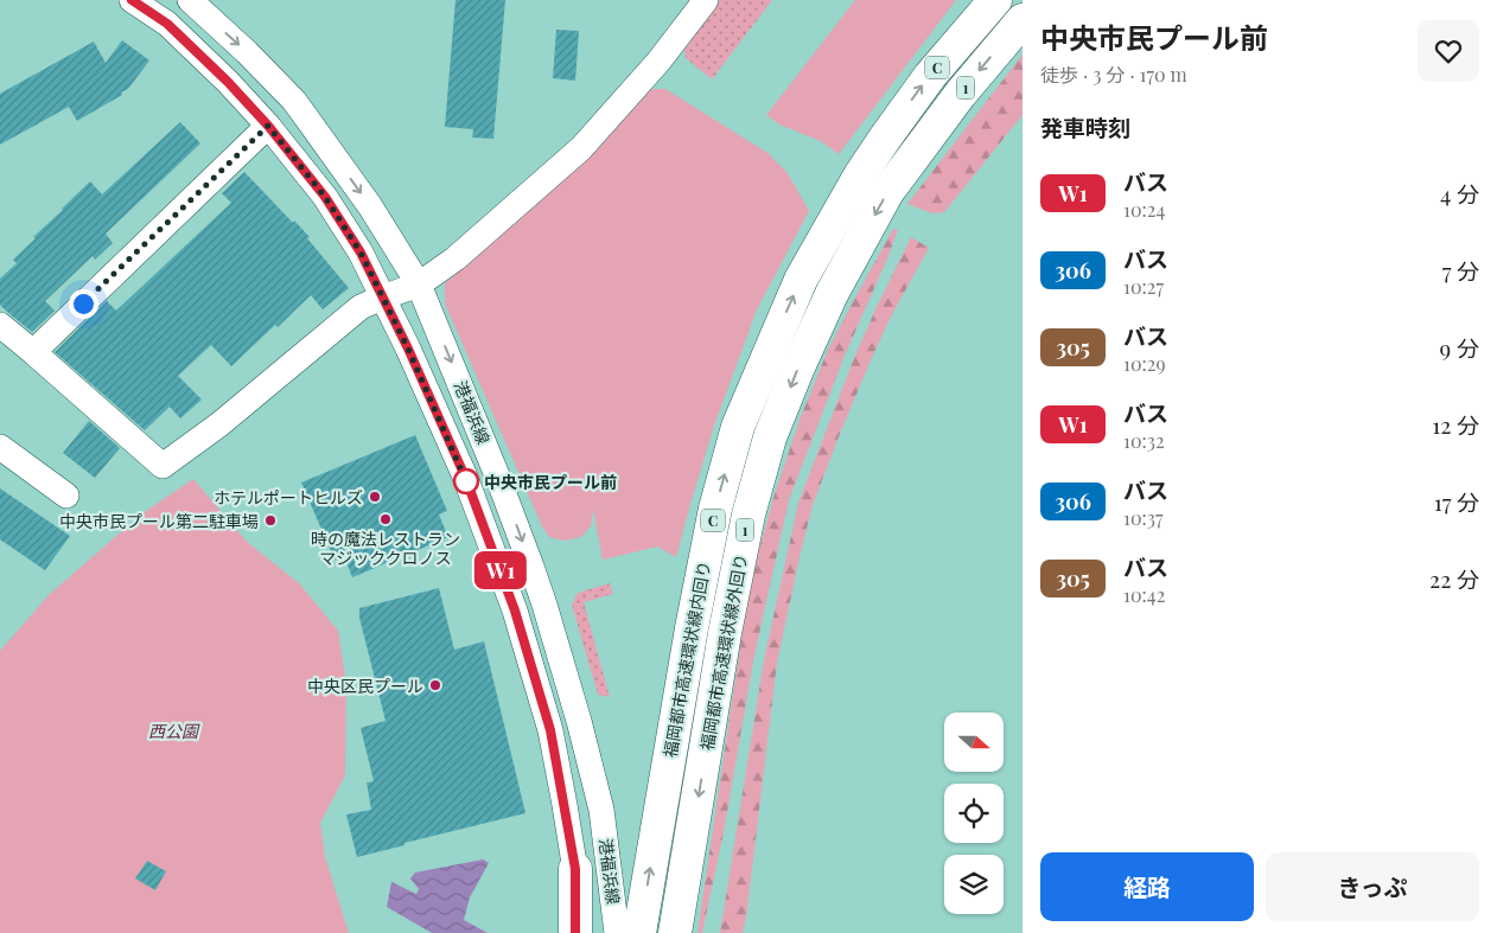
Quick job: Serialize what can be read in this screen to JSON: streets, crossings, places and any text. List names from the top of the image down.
{
  "streets": {
    "highway": [
      "C",
      "1",
      "福岡都市高速環状線外回り",
      "福岡都市高速環状線内回り"
    ],
    "street": ["港福浜線"]
  },
  "one_way": ["福岡都市高速環状線外回り", "福岡都市高速環状線内回り"],
  "parks": ["西公園"],
  "places": [
    "中央市民プール前",
    "ホテルポートヒルズ",
    "時の魔法レストラン マジッククロノス",
    "中央市民プール第二駐車場",
    "中央区民プール"
  ],
  "lines": ["bus line W1"],
  "north": "right",
  "page": {
    "on_map": "W1",
    "heading": [
      ["中央市民プール前", "徒歩 · 3 分 · 170 m"],
      "発車時刻"
    ],
    "list": [
      {
        "mark": "W1",
        "name": "バス",
        "note": "10:24",
        "value": "4 分"
      },
      {
        "mark": "306",
        "name": "バス",
        "note": "10:27",
        "value": "7 分"
      },
      {
        "mark": "305",
        "name": "バス",
        "note": "10:29",
        "value": "9 分"
      },
      {
        "mark": "W1",
        "name": "バス",
        "note": "10:32",
        "value": "12 分"
      },
      {
        "mark": "306",
        "name": "バス",
        "note": "10:37",
        "value": "17 分"
      },
      {
        "mark": "305",
        "name": "バス",
        "note": "10:42",
        "value": "22 分"
      }
    ],
    "buttons": ["経路", "きっぷ"]
  }
}
